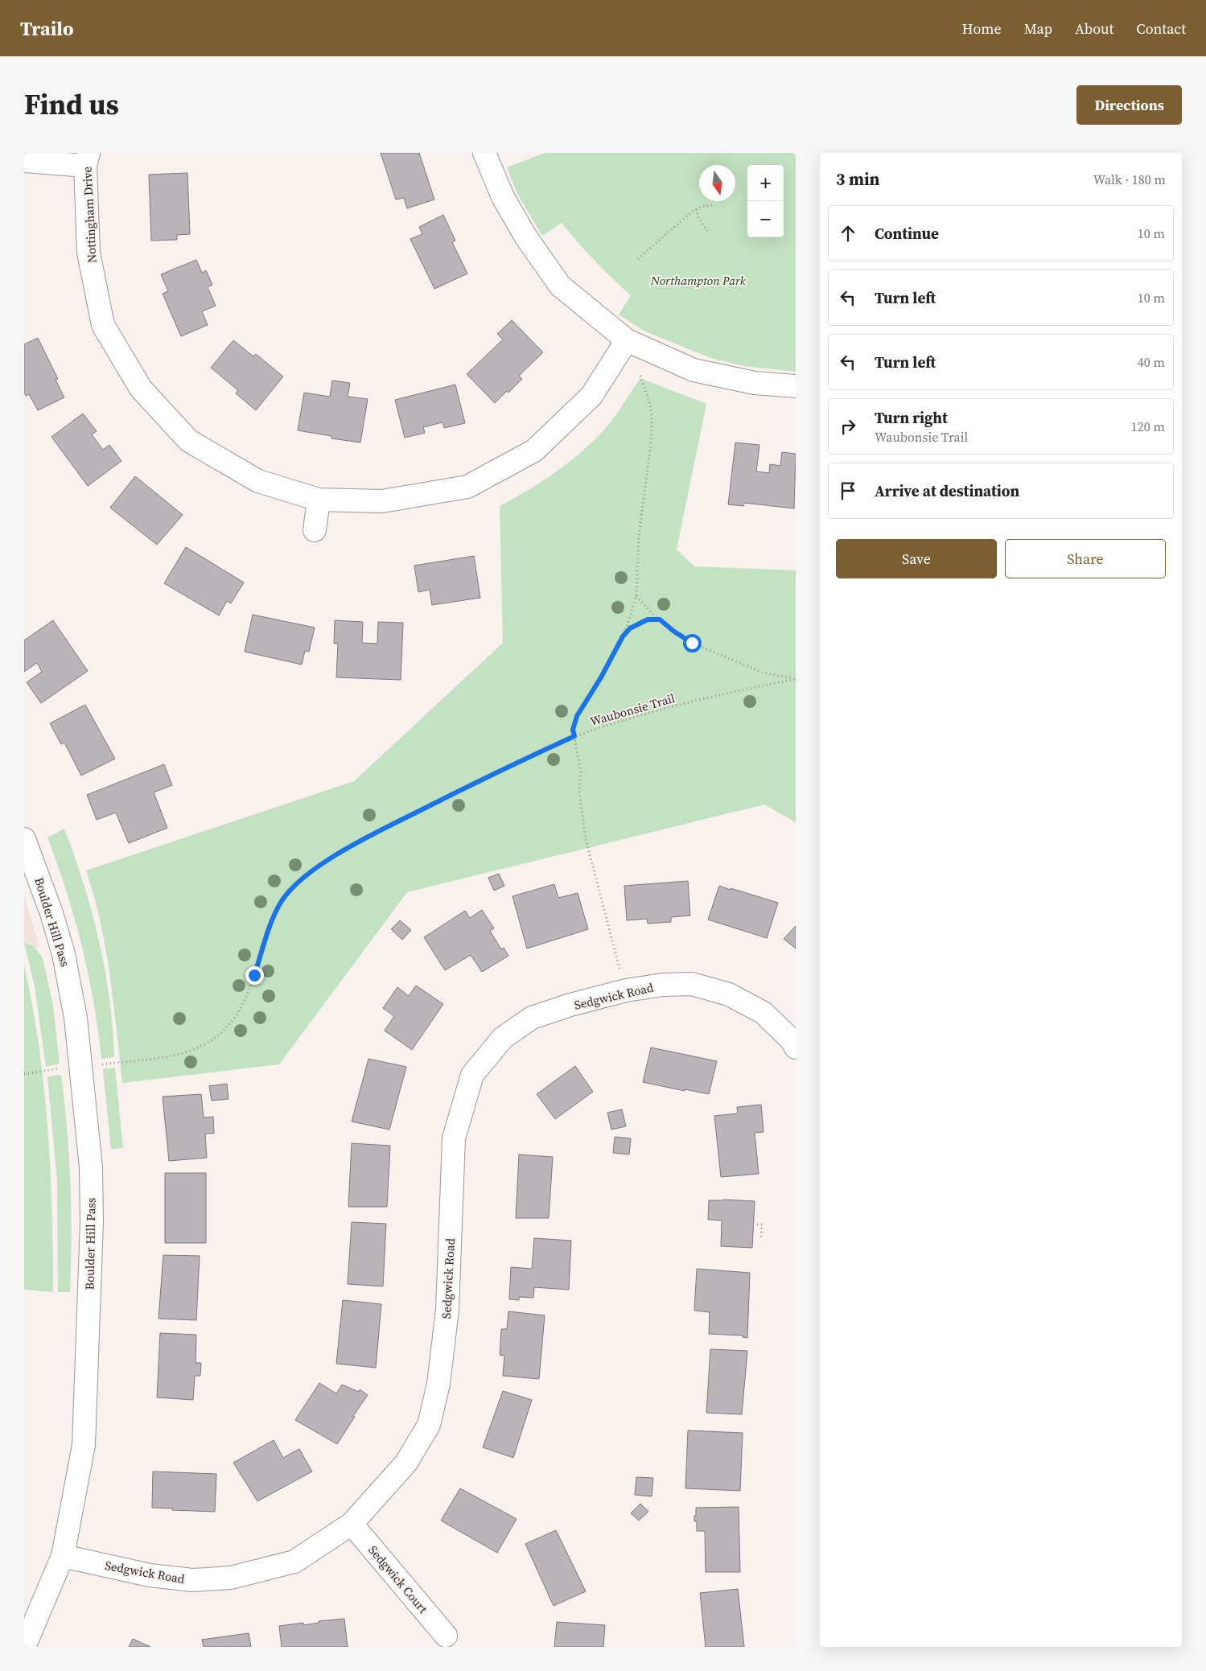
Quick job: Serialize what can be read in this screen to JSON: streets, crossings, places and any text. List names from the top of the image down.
{
  "streets": {
    "street": [
      "Nottingham Drive",
      "Boulder Hill Pass",
      "Sedgwick Road",
      "Sedgwick Court"
    ],
    "path": ["Waubonsie Trail"]
  },
  "crossings": [
    ["Boulder Hill Pass", "Sedgwick Road"],
    ["Sedgwick Road", "Sedgwick Court"]
  ],
  "parks": ["Northampton Park"],
  "north": "bottom",
  "page": {
    "header": "Trailo",
    "nav": [
      "Home",
      "Map",
      "About",
      "Contact"
    ],
    "title": "Find us",
    "buttons": [
      "Directions",
      ["Save", "Share"]
    ],
    "heading": ["3 min", "Walk · 180 m"],
    "map_buttons": ["+", "−"],
    "list": [
      ["Continue", "10 m"],
      ["Turn left", "10 m"],
      ["Turn left", "40 m"],
      ["Turn right", "Waubonsie Trail", "120 m"],
      "Arrive at destination"
    ]
  }
}
